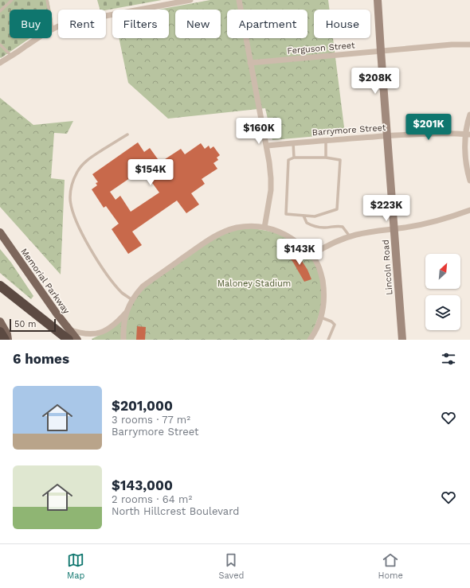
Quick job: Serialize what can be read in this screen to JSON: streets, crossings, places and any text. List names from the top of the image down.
{
  "streets": {
    "main road": ["Lincoln Road", "Memorial Parkway"],
    "street": ["Ferguson Street", "Barrymore Street"]
  },
  "crossings": [
    ["Ferguson Street", "Lincoln Road"],
    ["Barrymore Street", "Lincoln Road"]
  ],
  "parks": ["Maloney Stadium"],
  "scale_bar": "50 m",
  "north": "top right",
  "page": {
    "chip": [
      "Buy",
      "Rent",
      "Filters",
      "New",
      "Apartment",
      "House"
    ],
    "price": [
      "$208K",
      "$201K",
      "$160K",
      "$154K",
      "$223K",
      "$143K"
    ],
    "scale": "50 m",
    "heading": "6 homes",
    "list": [
      {
        "name": "$201,000",
        "note": "3 rooms · 77 m² · Barrymore Street"
      },
      {
        "name": "$143,000",
        "note": "2 rooms · 64 m² · North Hillcrest Boulevard"
      }
    ],
    "tabs": ["Map", "Saved", "Home"]
  }
}
